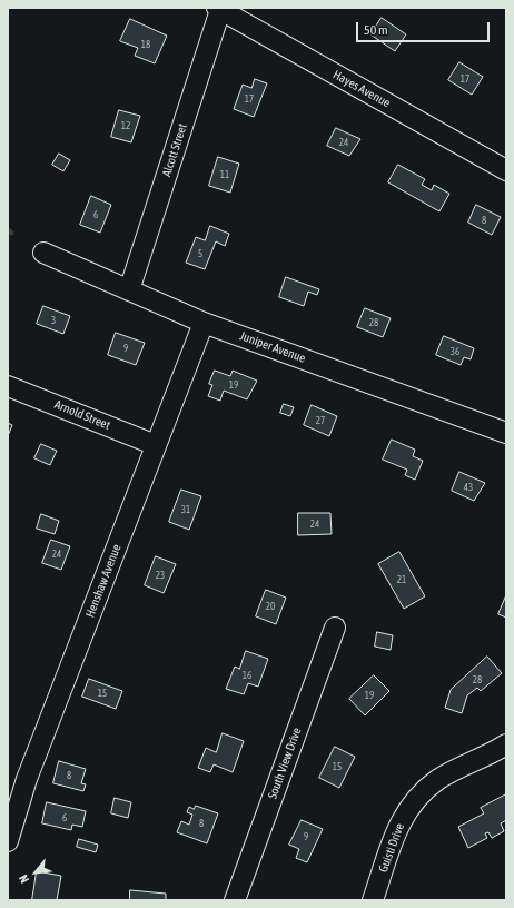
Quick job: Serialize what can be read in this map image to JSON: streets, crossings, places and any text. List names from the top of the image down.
{
  "streets": {
    "street": [
      "Hayes Avenue",
      "Alcott Street",
      "Juniper Avenue",
      "Arnold Street",
      "Henshaw Avenue",
      "South View Drive",
      "Guisti Drive"
    ]
  },
  "crossings": [
    ["Hayes Avenue", "Alcott Street"],
    ["Alcott Street", "Juniper Avenue"],
    ["Juniper Avenue", "Henshaw Avenue"],
    ["Arnold Street", "Henshaw Avenue"]
  ],
  "house_numbers": [
    "18",
    "17",
    "17",
    "12",
    "24",
    "11",
    "6",
    "8",
    "5",
    "3",
    "28",
    "9",
    "36",
    "19",
    "27",
    "43",
    "31",
    "24",
    "24",
    "23",
    "21",
    "20",
    "16",
    "28",
    "15",
    "19",
    "15",
    "8",
    "6",
    "8",
    "9"
  ],
  "scale_bar": "50 m",
  "north": "bottom left"
}
